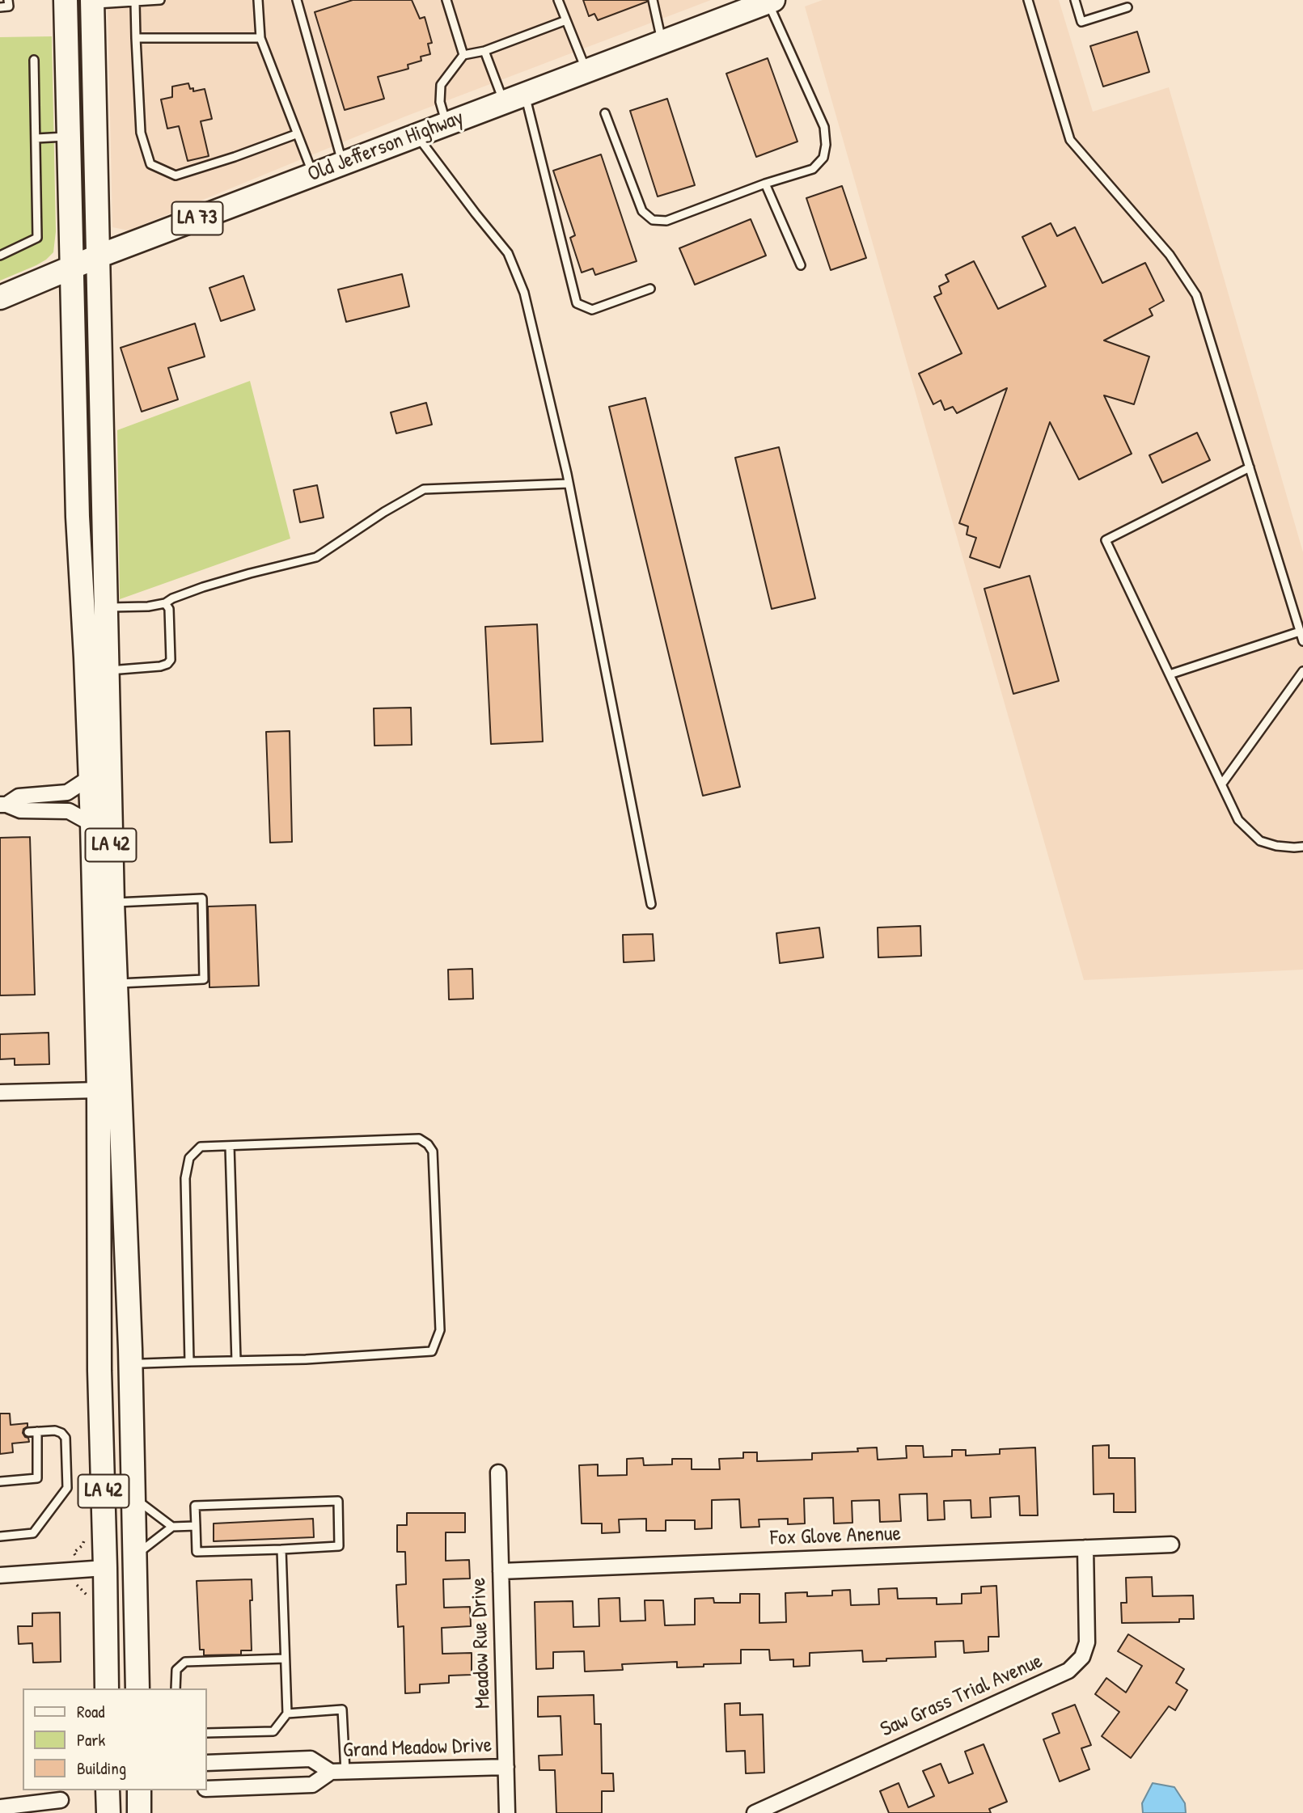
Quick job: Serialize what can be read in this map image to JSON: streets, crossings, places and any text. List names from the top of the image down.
{
  "streets": {
    "main road": ["Old Jefferson Highway", "LA 73", "LA 42"],
    "street": [
      "Fox Glove Anenue",
      "Meadow Rue Drive",
      "Saw Grass Trial Avenue",
      "Grand Meadow Drive"
    ]
  },
  "crossings": [
    ["Old Jefferson Highway", "LA 42"],
    ["Fox Glove Anenue", "Meadow Rue Drive"],
    ["Fox Glove Anenue", "Saw Grass Trial Avenue"],
    ["Meadow Rue Drive", "Grand Meadow Drive"]
  ],
  "legend": ["Road", "Park", "Building"]
}
